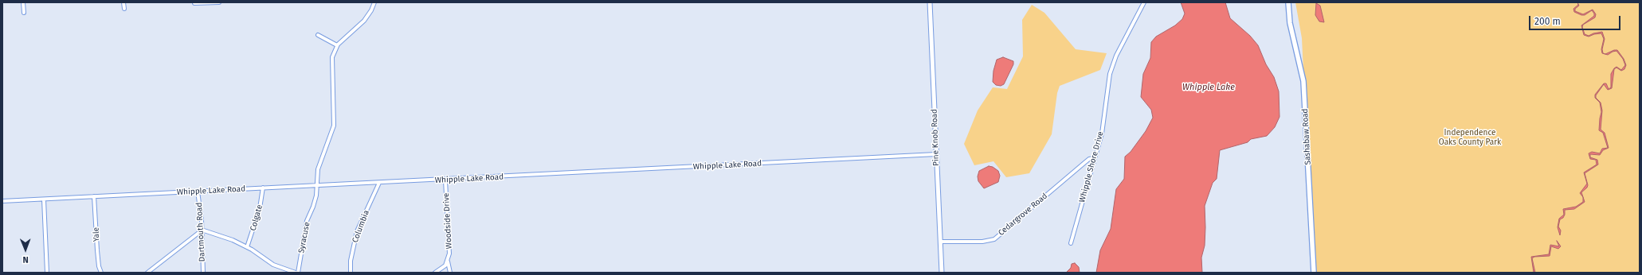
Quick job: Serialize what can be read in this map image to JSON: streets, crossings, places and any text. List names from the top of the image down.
{
  "streets": {
    "main road": ["Sashabaw Road"],
    "street": [
      "Pine Knob Road",
      "Whipple Lake Road",
      "Whipple Shore Drive",
      "Cedargrove Road",
      "Colgate",
      "Woodside Drive",
      "Columbia",
      "Dartmouth Road",
      "Yale",
      "Syracuse"
    ]
  },
  "crossings": [
    ["Pine Knob Road", "Whipple Lake Road"],
    ["Pine Knob Road", "Cedargrove Road"],
    ["Whipple Lake Road", "Colgate"],
    ["Whipple Lake Road", "Woodside Drive"],
    ["Whipple Lake Road", "Columbia"],
    ["Whipple Lake Road", "Dartmouth Road"],
    ["Whipple Lake Road", "Yale"],
    ["Whipple Lake Road", "Syracuse"],
    ["Whipple Shore Drive", "Cedargrove Road"]
  ],
  "water": ["Whipple Lake"],
  "parks": ["Independence Oaks County Park"],
  "scale_bar": "200 m",
  "north": "bottom"
}
